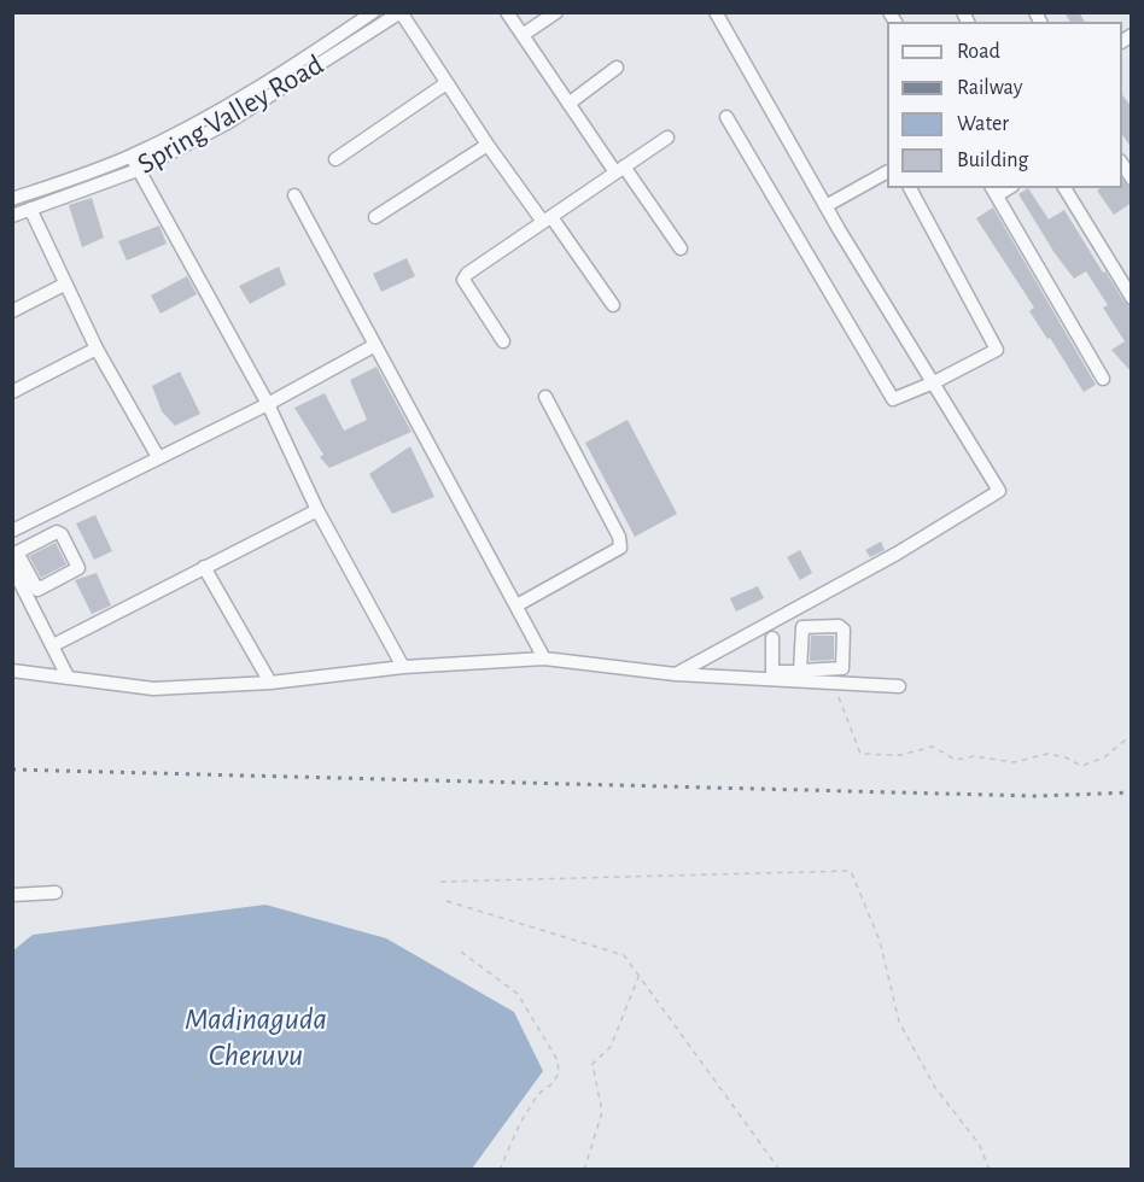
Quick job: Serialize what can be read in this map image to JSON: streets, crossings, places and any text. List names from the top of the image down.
{
  "streets": {
    "street": ["Spring Valley Road"]
  },
  "water": ["Madinaguda Cheruvu"],
  "legend": [
    "Road",
    "Railway",
    "Water",
    "Building"
  ]
}
